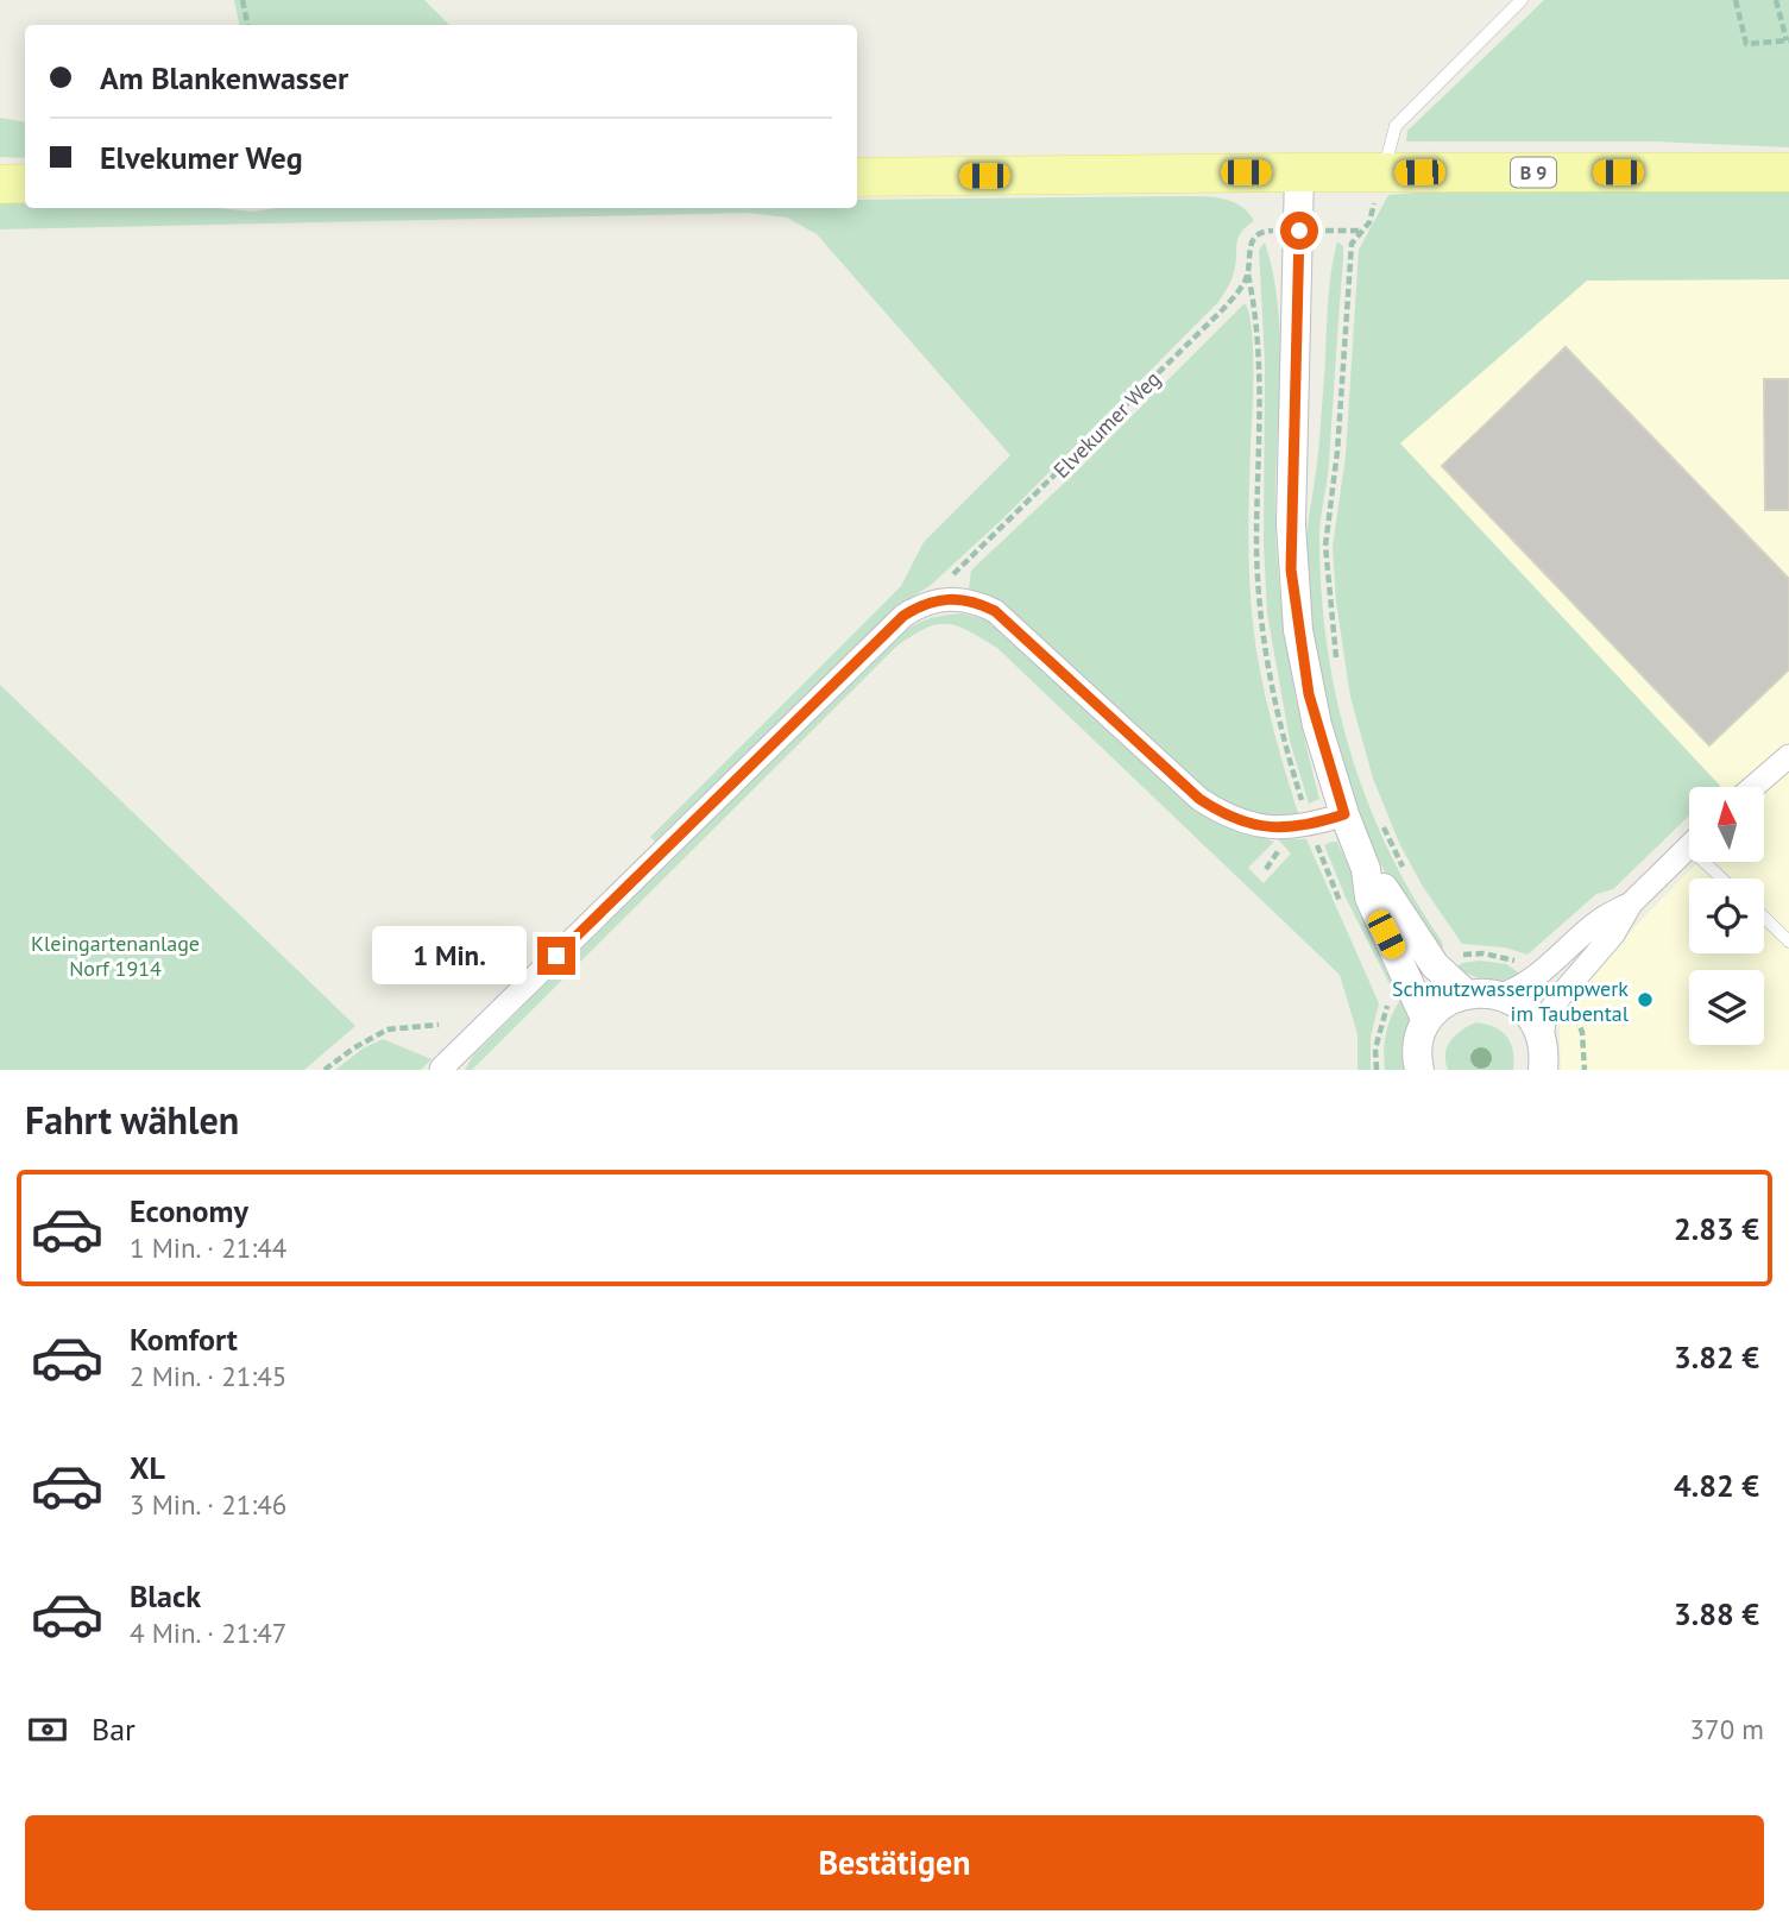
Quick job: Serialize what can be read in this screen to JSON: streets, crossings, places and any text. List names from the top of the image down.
{
  "streets": {
    "main road": ["B 9"],
    "path": ["Elvekumer Weg"]
  },
  "parks": ["Kleingartenanlage Norf 1914"],
  "places": ["Schmutzwasserpumpwerk im Taubental"],
  "north": "top",
  "page": {
    "banner": ["Am Blankenwasser", "Elvekumer Weg"],
    "bubble": "1 Min.",
    "heading": "Fahrt wählen",
    "list": [
      {
        "name": "Economy",
        "note": "1 Min. · 21:44",
        "value": "2.83 €"
      },
      {
        "name": "Komfort",
        "note": "2 Min. · 21:45",
        "value": "3.82 €"
      },
      {
        "name": "XL",
        "note": "3 Min. · 21:46",
        "value": "4.82 €"
      },
      {
        "name": "Black",
        "note": "4 Min. · 21:47",
        "value": "3.88 €"
      }
    ],
    "pay": ["Bar", "370 m"],
    "buttons": "Bestätigen"
  }
}
